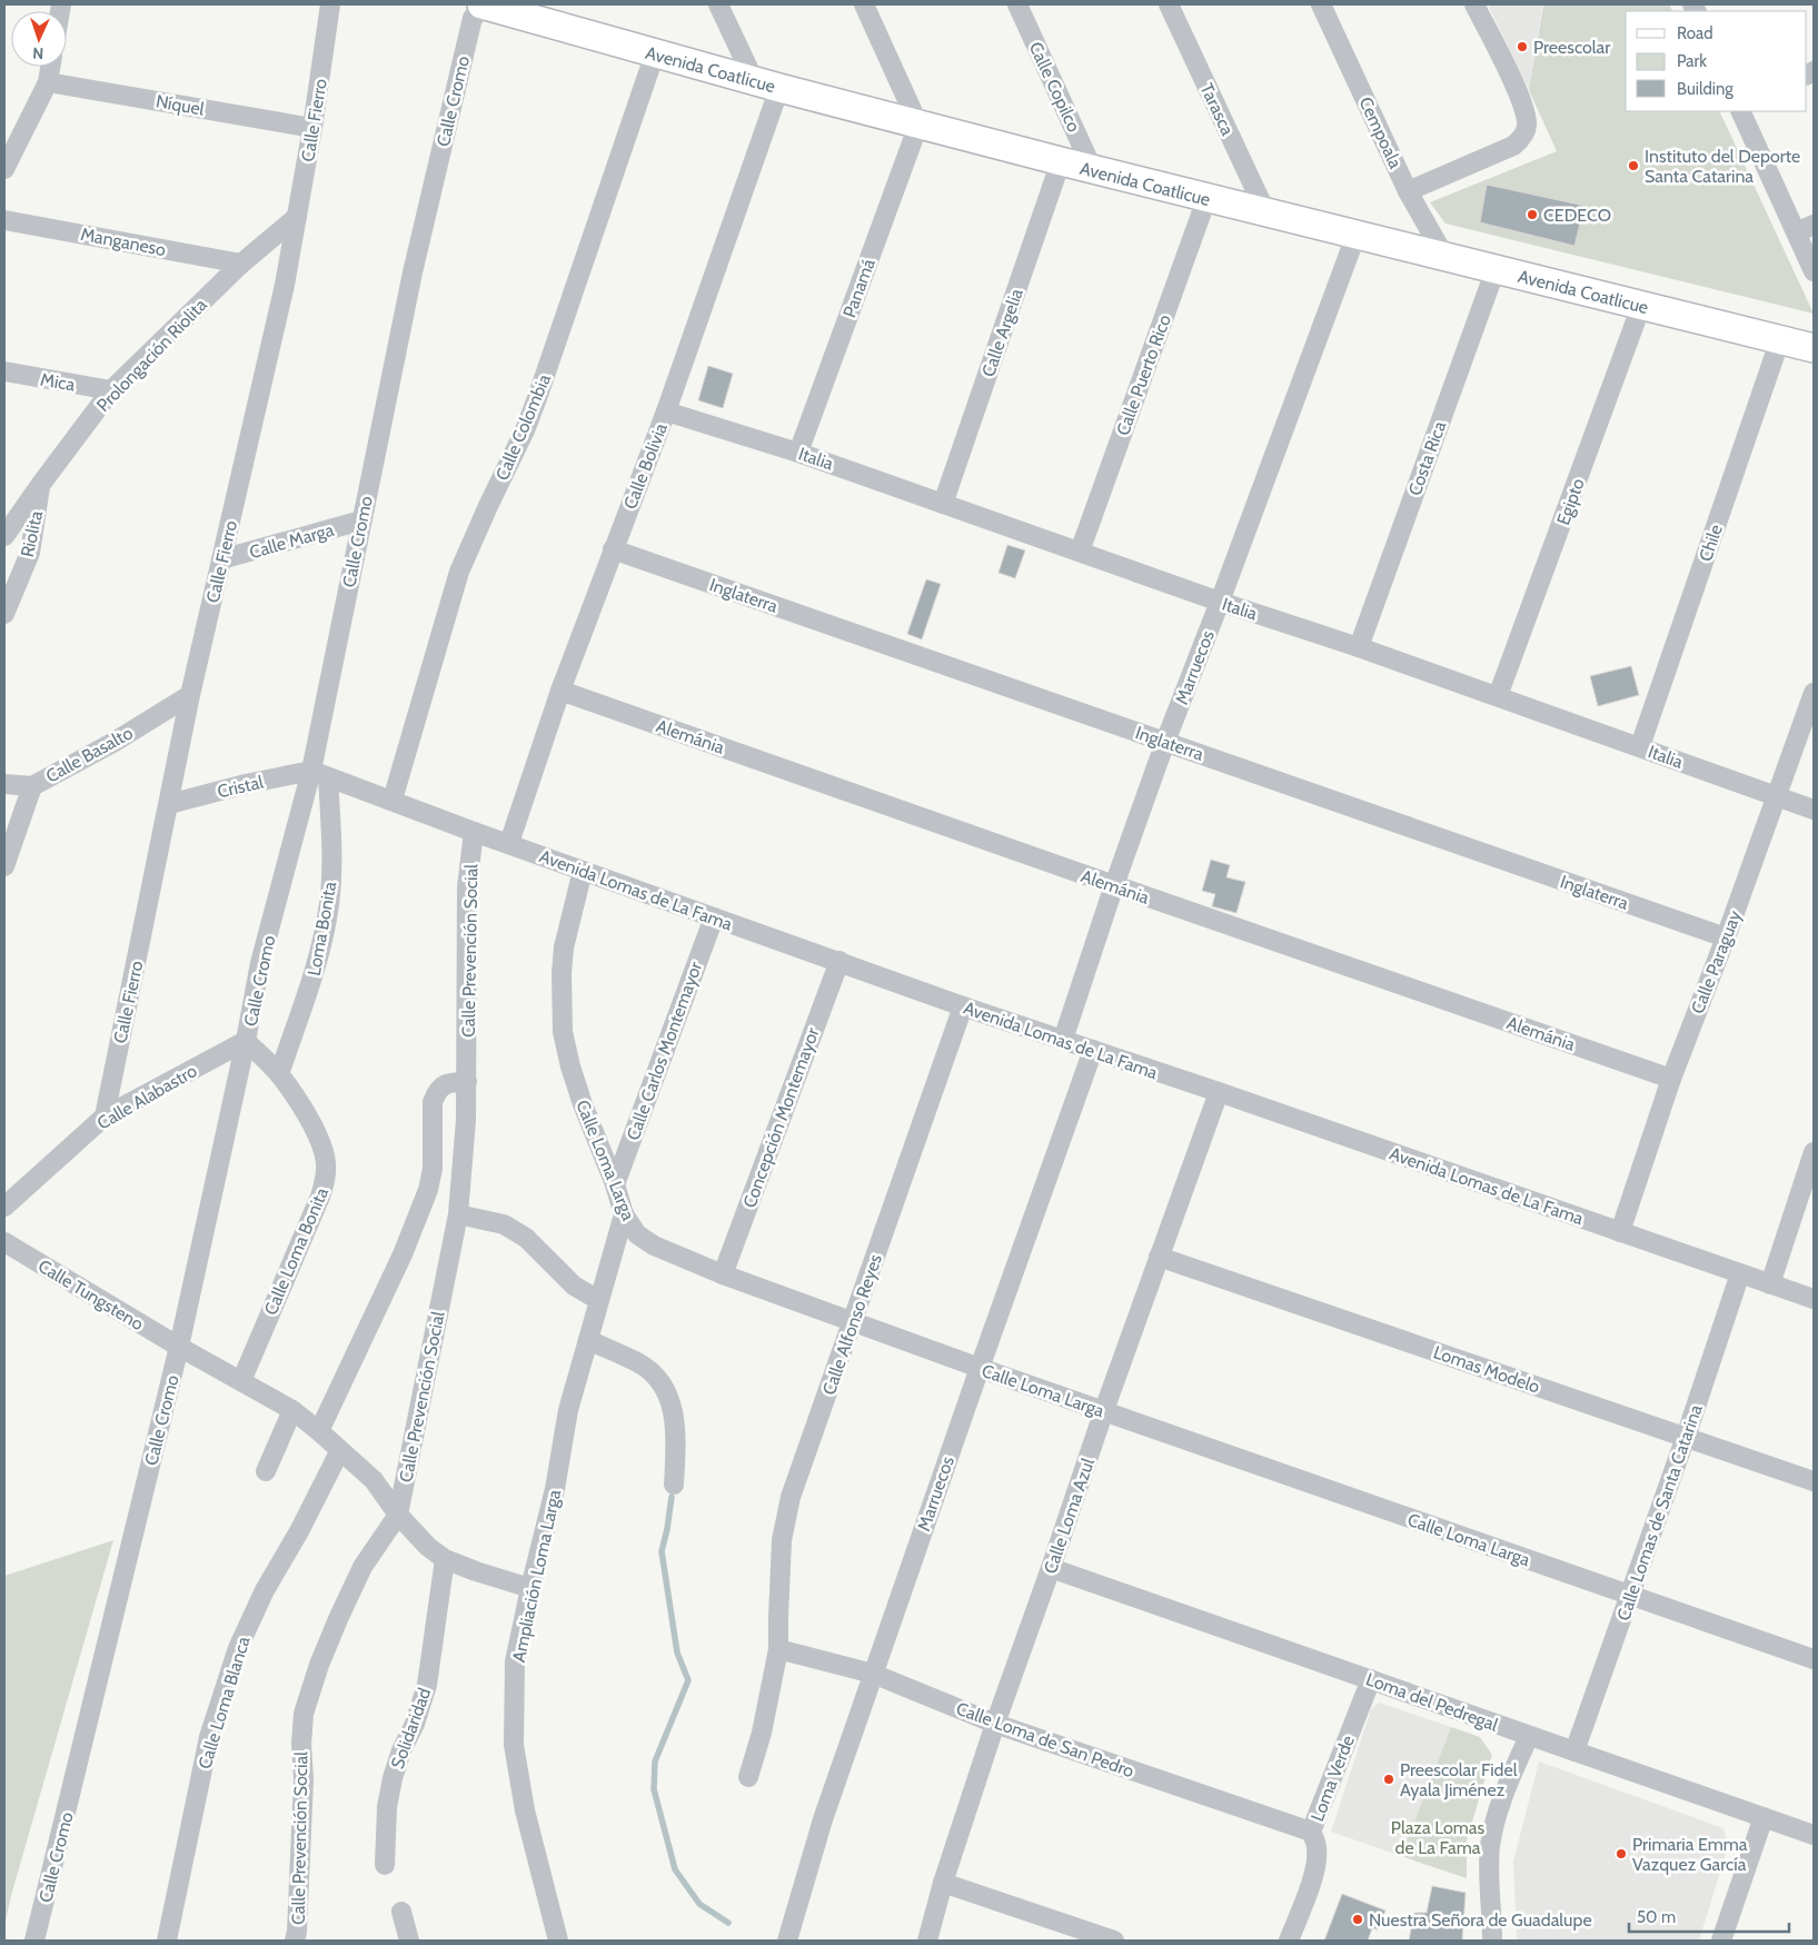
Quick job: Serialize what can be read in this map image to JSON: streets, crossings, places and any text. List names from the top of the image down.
{
  "streets": {
    "street": [
      "Avenida Coatlicue",
      "Calle Copilco",
      "Calle Cromo",
      "Níquel",
      "Tarasca",
      "Calle Fierro",
      "Cempoala",
      "Manganeso",
      "Panamá",
      "Calle Argelia",
      "Prolongación Riolita",
      "Calle Puerto Rico",
      "Mica",
      "Calle Colombia",
      "Italia",
      "Costa Rica",
      "Calle Bolivia",
      "Egipto",
      "Riolita",
      "Calle Marga",
      "Chile",
      "Inglaterra",
      "Marruecos",
      "Alemánia",
      "Calle Basalto",
      "Cristal",
      "Avenida Lomas de La Fama",
      "Loma Bonita",
      "Calle Prevención Social",
      "Calle Paraguay",
      "Calle Carlos Montemayor",
      "Calle Alabastro",
      "Concepción Montemayor",
      "Calle Loma Larga",
      "Calle Loma Bonita",
      "Calle Tungsteno",
      "Calle Alfonso Reyes",
      "Lomas Modelo",
      "Calle Lomas de Santa Catarina",
      "Calle Loma Azul",
      "Ampliación Loma Larga",
      "Loma del Pedregal",
      "Calle Loma Blanca",
      "Solidaridad",
      "Calle Loma de San Pedro",
      "Loma Verde"
    ]
  },
  "crossings": [
    ["Avenida Coatlicue", "Calle Copilco"],
    ["Avenida Coatlicue", "Calle Cromo"],
    ["Avenida Coatlicue", "Tarasca"],
    ["Avenida Coatlicue", "Cempoala"],
    ["Avenida Coatlicue", "Panamá"],
    ["Avenida Coatlicue", "Calle Argelia"],
    ["Avenida Coatlicue", "Calle Puerto Rico"],
    ["Avenida Coatlicue", "Calle Colombia"],
    ["Avenida Coatlicue", "Costa Rica"],
    ["Avenida Coatlicue", "Calle Bolivia"],
    ["Avenida Coatlicue", "Egipto"],
    ["Avenida Coatlicue", "Chile"],
    ["Avenida Coatlicue", "Marruecos"],
    ["Calle Cromo", "Calle Marga"],
    ["Calle Cromo", "Cristal"],
    ["Calle Cromo", "Avenida Lomas de La Fama"],
    ["Calle Cromo", "Loma Bonita"],
    ["Calle Cromo", "Calle Alabastro"],
    ["Calle Cromo", "Calle Loma Bonita"],
    ["Calle Cromo", "Calle Tungsteno"],
    ["Níquel", "Calle Fierro"],
    ["Calle Fierro", "Prolongación Riolita"],
    ["Calle Fierro", "Calle Marga"],
    ["Calle Fierro", "Calle Basalto"],
    ["Calle Fierro", "Cristal"],
    ["Calle Fierro", "Calle Alabastro"],
    ["Manganeso", "Prolongación Riolita"],
    ["Panamá", "Italia"],
    ["Calle Argelia", "Italia"],
    ["Prolongación Riolita", "Mica"],
    ["Prolongación Riolita", "Riolita"],
    ["Calle Puerto Rico", "Italia"],
    ["Calle Colombia", "Avenida Lomas de La Fama"],
    ["Italia", "Costa Rica"],
    ["Italia", "Calle Bolivia"],
    ["Italia", "Egipto"],
    ["Italia", "Chile"],
    ["Italia", "Marruecos"],
    ["Italia", "Calle Paraguay"],
    ["Calle Bolivia", "Inglaterra"],
    ["Calle Bolivia", "Alemánia"],
    ["Calle Bolivia", "Avenida Lomas de La Fama"],
    ["Inglaterra", "Marruecos"],
    ["Inglaterra", "Calle Paraguay"],
    ["Marruecos", "Alemánia"],
    ["Marruecos", "Avenida Lomas de La Fama"],
    ["Marruecos", "Calle Loma Larga"],
    ["Marruecos", "Calle Loma de San Pedro"],
    ["Alemánia", "Calle Paraguay"],
    ["Cristal", "Avenida Lomas de La Fama"],
    ["Cristal", "Loma Bonita"],
    ["Avenida Lomas de La Fama", "Loma Bonita"],
    ["Avenida Lomas de La Fama", "Calle Prevención Social"],
    ["Avenida Lomas de La Fama", "Calle Paraguay"],
    ["Avenida Lomas de La Fama", "Calle Carlos Montemayor"],
    ["Avenida Lomas de La Fama", "Concepción Montemayor"],
    ["Avenida Lomas de La Fama", "Calle Loma Larga"],
    ["Avenida Lomas de La Fama", "Calle Alfonso Reyes"],
    ["Avenida Lomas de La Fama", "Calle Lomas de Santa Catarina"],
    ["Avenida Lomas de La Fama", "Calle Loma Azul"],
    ["Loma Bonita", "Calle Loma Bonita"],
    ["Calle Carlos Montemayor", "Calle Loma Larga"],
    ["Calle Alabastro", "Calle Loma Bonita"],
    ["Concepción Montemayor", "Calle Loma Larga"],
    ["Calle Loma Larga", "Calle Alfonso Reyes"],
    ["Calle Loma Larga", "Calle Lomas de Santa Catarina"],
    ["Calle Loma Larga", "Calle Loma Azul"],
    ["Calle Loma Larga", "Ampliación Loma Larga"],
    ["Calle Alfonso Reyes", "Calle Loma de San Pedro"],
    ["Lomas Modelo", "Calle Lomas de Santa Catarina"],
    ["Lomas Modelo", "Calle Loma Azul"],
    ["Calle Lomas de Santa Catarina", "Loma del Pedregal"],
    ["Calle Loma Azul", "Loma del Pedregal"],
    ["Calle Loma Azul", "Calle Loma de San Pedro"],
    ["Loma del Pedregal", "Loma Verde"],
    ["Calle Loma de San Pedro", "Loma Verde"]
  ],
  "parks": ["Plaza Lomas de La Fama"],
  "places": [
    "Preescolar",
    "Instituto del Deporte Santa Catarina",
    "CEDECO",
    "Preescolar Fidel Ayala Jiménez",
    "Primaria Emma Vazquez García",
    "Nuestra Señora de Guadalupe"
  ],
  "legend": ["Road", "Park", "Building"],
  "scale_bar": "50 m",
  "north": "bottom"
}
